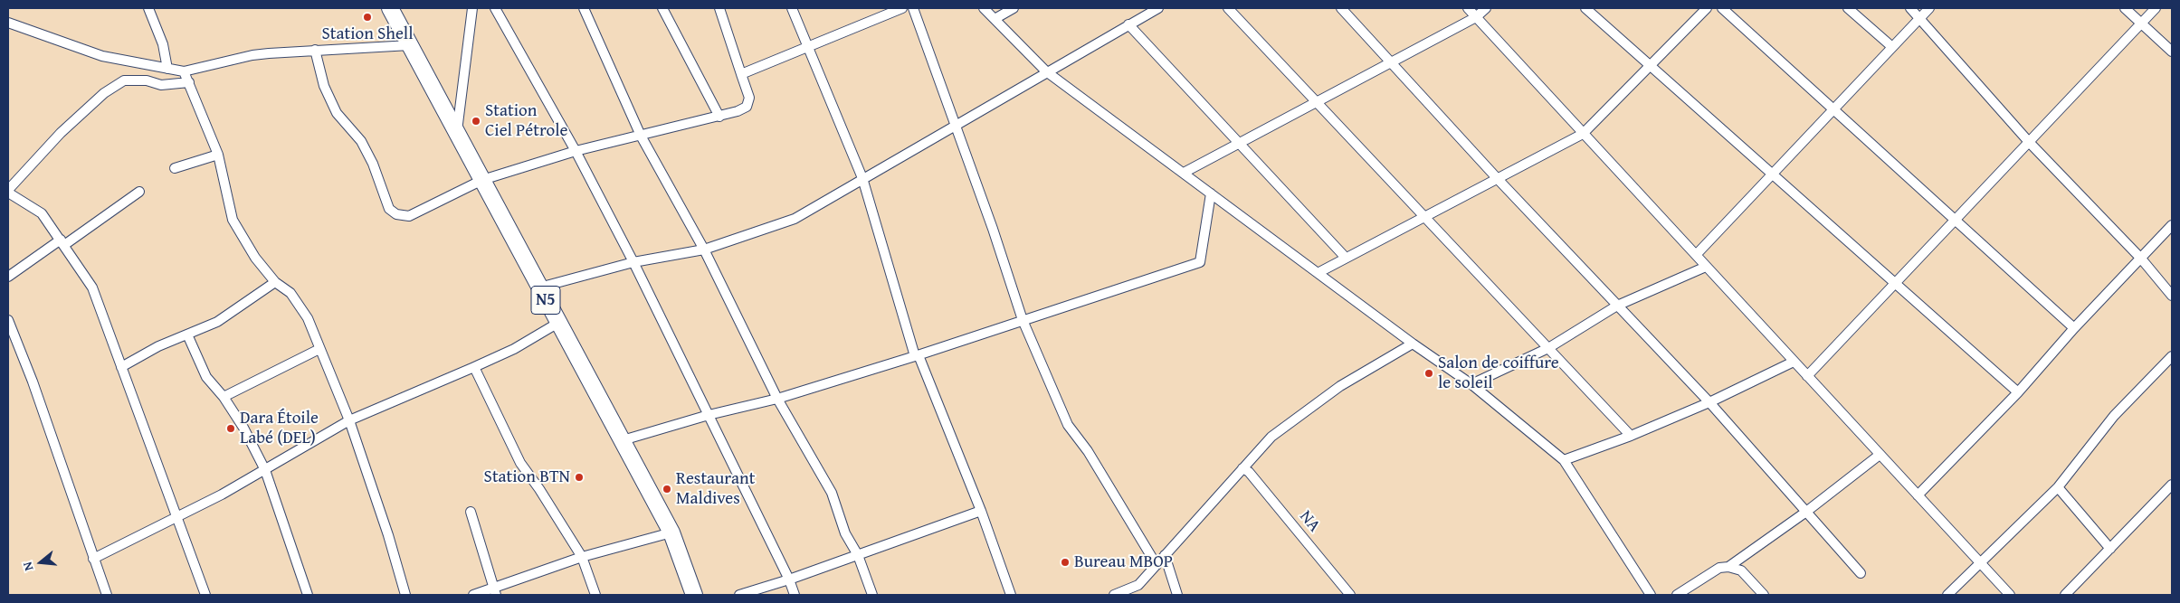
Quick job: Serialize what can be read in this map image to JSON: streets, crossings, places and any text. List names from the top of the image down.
{
  "streets": {
    "highway": ["N5"],
    "street": ["NA"]
  },
  "places": [
    "Station Shell",
    "Station Ciel Pétrole",
    "Salon de coiffure le soleil",
    "Dara Étoile Labé (DEL)",
    "Station BTN",
    "Restaurant Maldives",
    "Bureau MBOP"
  ],
  "north": "left"
}
